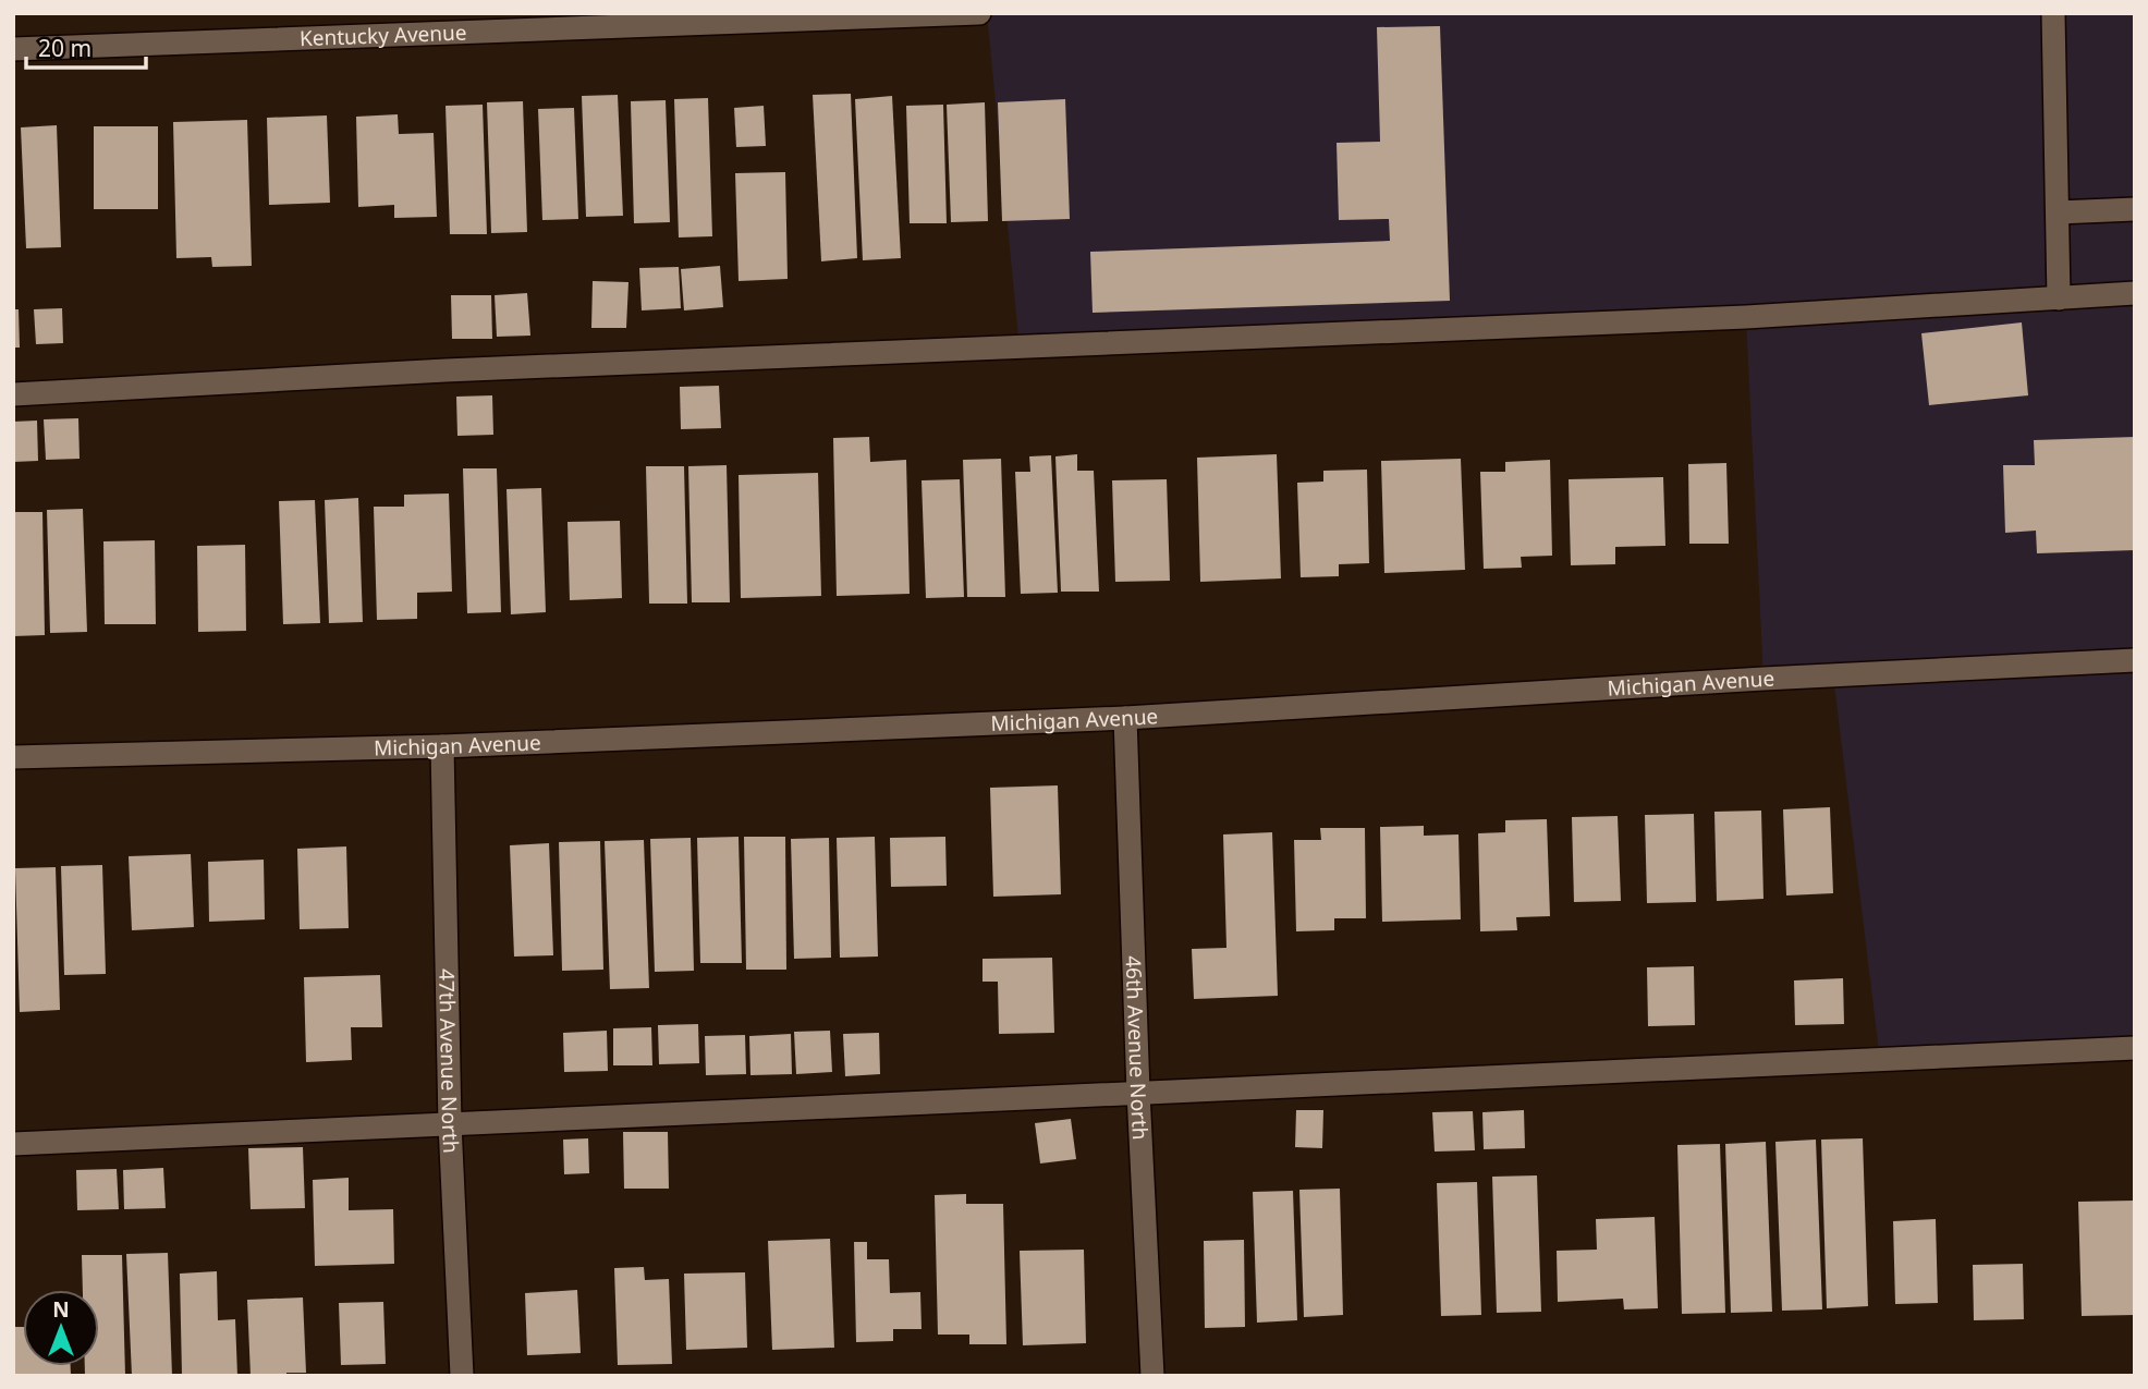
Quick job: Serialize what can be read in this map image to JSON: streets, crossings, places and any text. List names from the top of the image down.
{
  "streets": {
    "street": [
      "Kentucky Avenue",
      "Michigan Avenue",
      "46th Avenue North",
      "47th Avenue North"
    ]
  },
  "crossings": [
    ["Michigan Avenue", "46th Avenue North"],
    ["Michigan Avenue", "47th Avenue North"]
  ],
  "scale_bar": "20 m",
  "north": "top"
}
